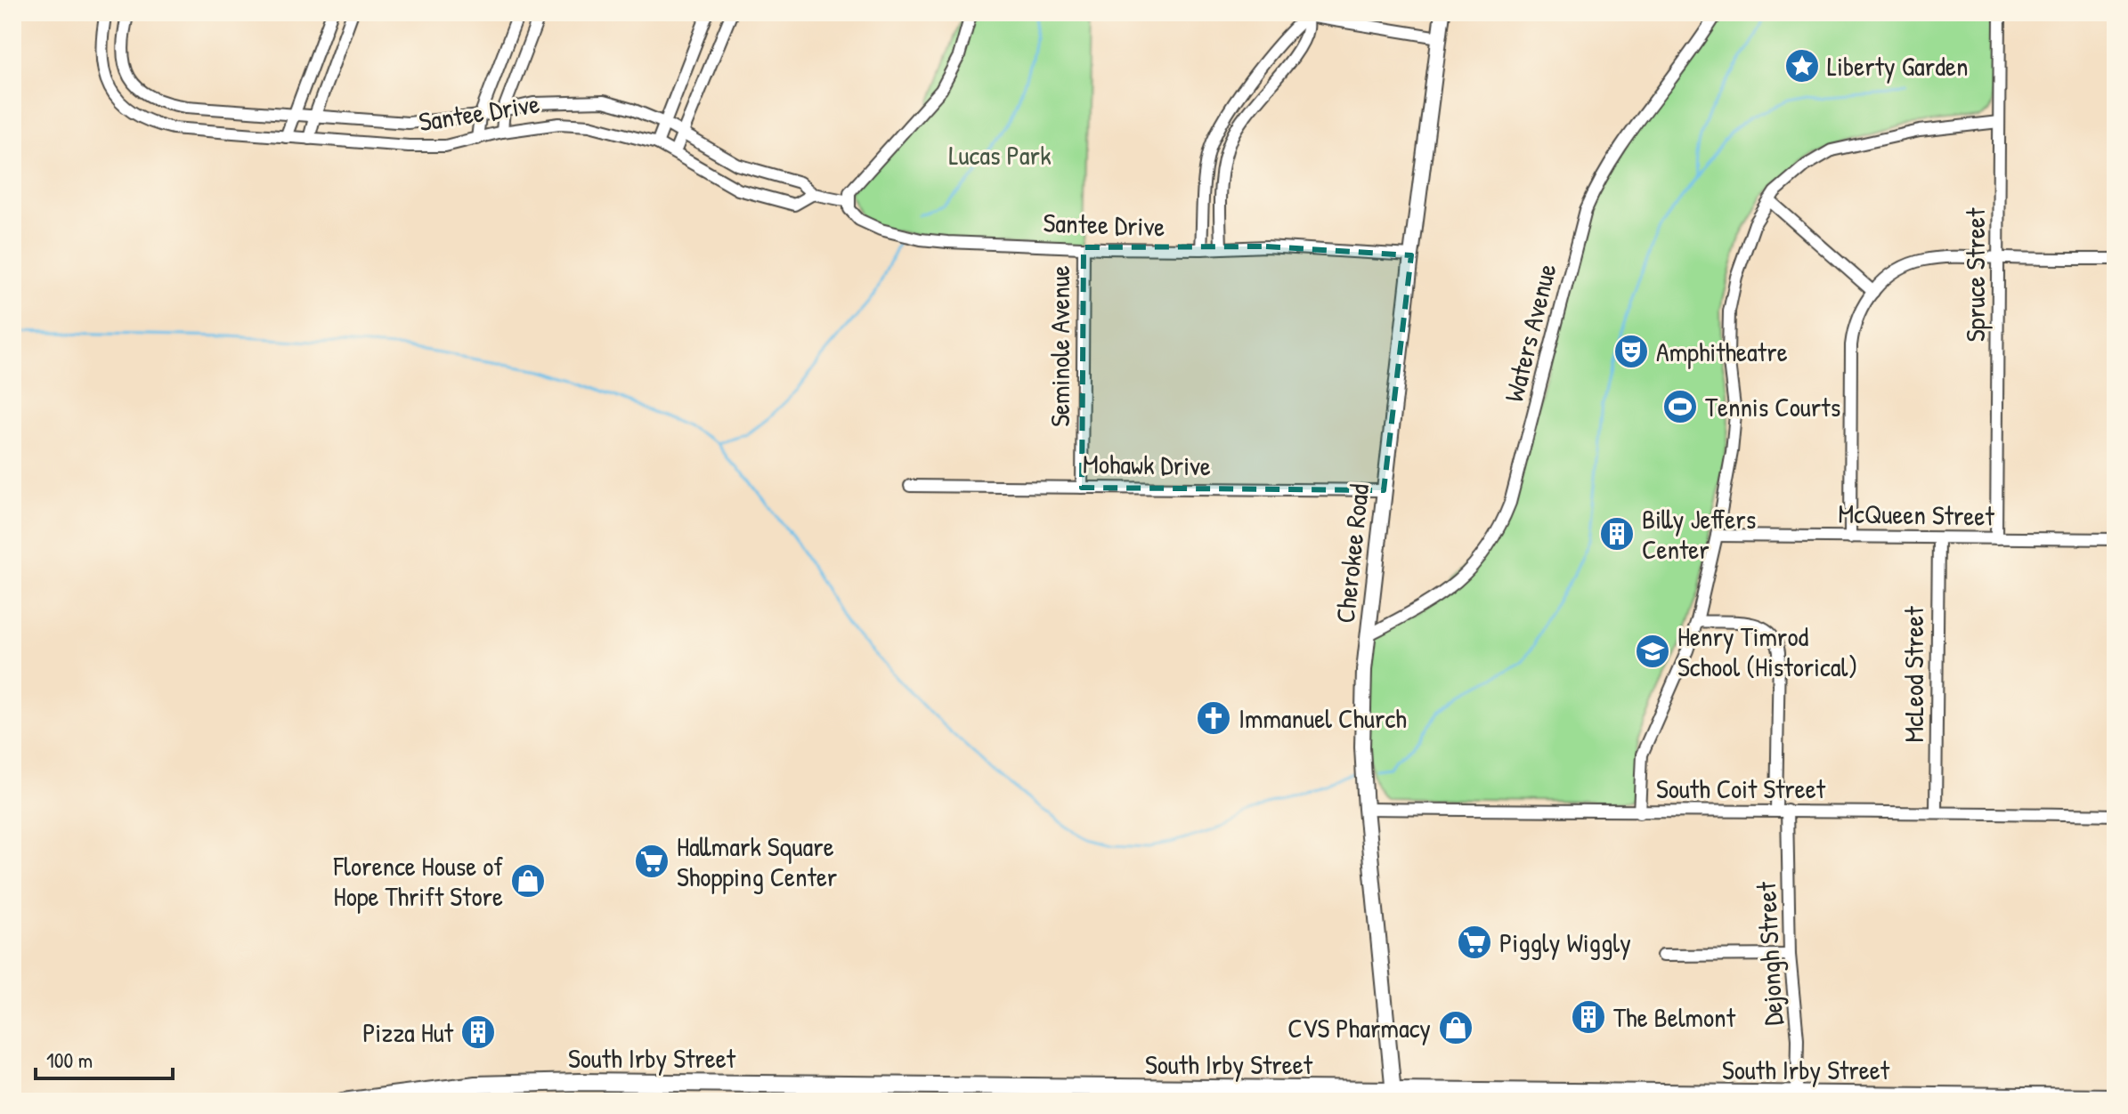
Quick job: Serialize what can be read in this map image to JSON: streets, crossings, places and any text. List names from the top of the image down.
{
  "streets": {
    "main road": ["South Irby Street"],
    "street": [
      "Santee Drive",
      "Spruce Street",
      "Waters Avenue",
      "Seminole Avenue",
      "Mohawk Drive",
      "McQueen Street",
      "Cherokee Road",
      "McLeod Street",
      "South Coit Street",
      "Dejongh Street"
    ]
  },
  "crossings": [
    ["Santee Drive", "Seminole Avenue"],
    ["Santee Drive", "Cherokee Road"],
    ["Spruce Street", "McQueen Street"],
    ["Waters Avenue", "Cherokee Road"],
    ["Seminole Avenue", "Mohawk Drive"],
    ["Mohawk Drive", "Cherokee Road"],
    ["McQueen Street", "McLeod Street"],
    ["Cherokee Road", "South Coit Street"],
    ["Cherokee Road", "South Irby Street"],
    ["McLeod Street", "South Coit Street"],
    ["South Coit Street", "Dejongh Street"],
    ["Dejongh Street", "South Irby Street"]
  ],
  "parks": ["Lucas Park"],
  "places": {
    "place": ["Liberty Garden"],
    "theatre": ["Amphitheatre"],
    "sports": ["Tennis Courts"],
    "building": ["Billy Jeffers Center", "The Belmont", "Pizza Hut"],
    "school or university": ["Henry Timrod School (Historical)"],
    "church": ["Immanuel Church"],
    "supermarket": ["Hallmark Square Shopping Center", "Piggly Wiggly"],
    "shop": ["Florence House of Hope Thrift Store", "CVS Pharmacy"]
  },
  "scale_bar": "100 m"
}
